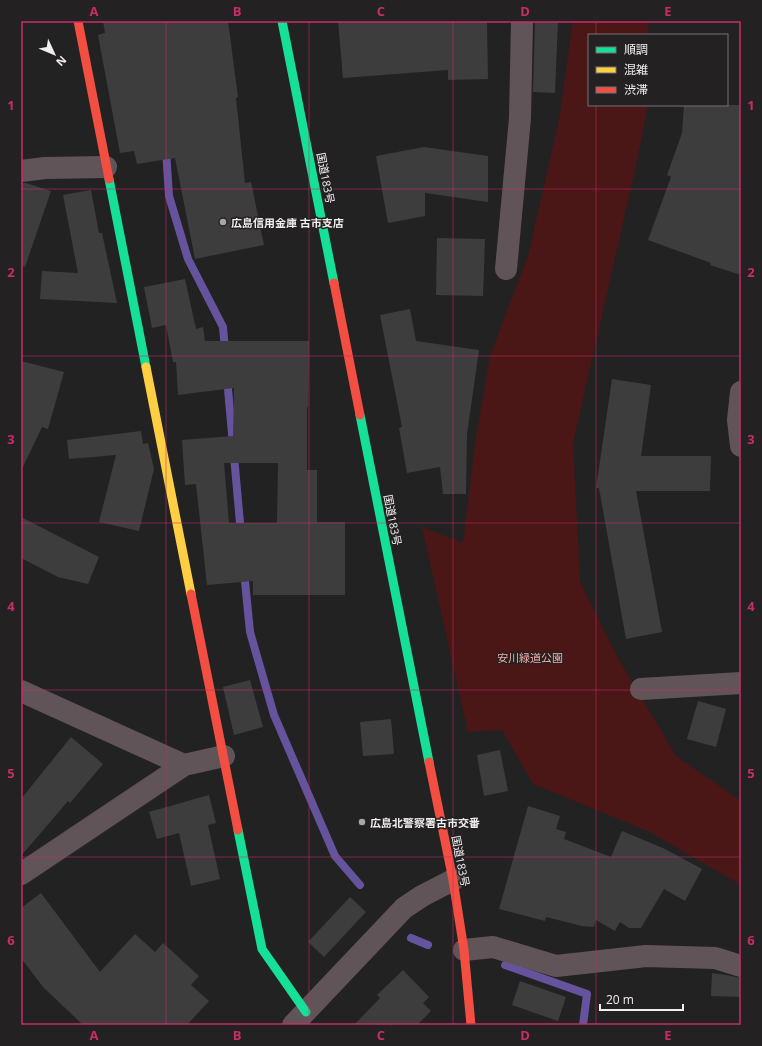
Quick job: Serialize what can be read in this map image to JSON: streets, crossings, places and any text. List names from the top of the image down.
{
  "streets": {
    "main road": ["国道183号"]
  },
  "parks": ["安川緑道公園"],
  "places": ["広島信用金庫 古市支店", "広島北警察署古市交番"],
  "legend": ["順調", "混雑", "渋滞"],
  "scale_bar": "20 m",
  "north": "bottom right",
  "grid": {
    "columns": [
      "A",
      "B",
      "C",
      "D",
      "E"
    ],
    "rows": [
      "1",
      "2",
      "3",
      "4",
      "5",
      "6"
    ]
  }
}
